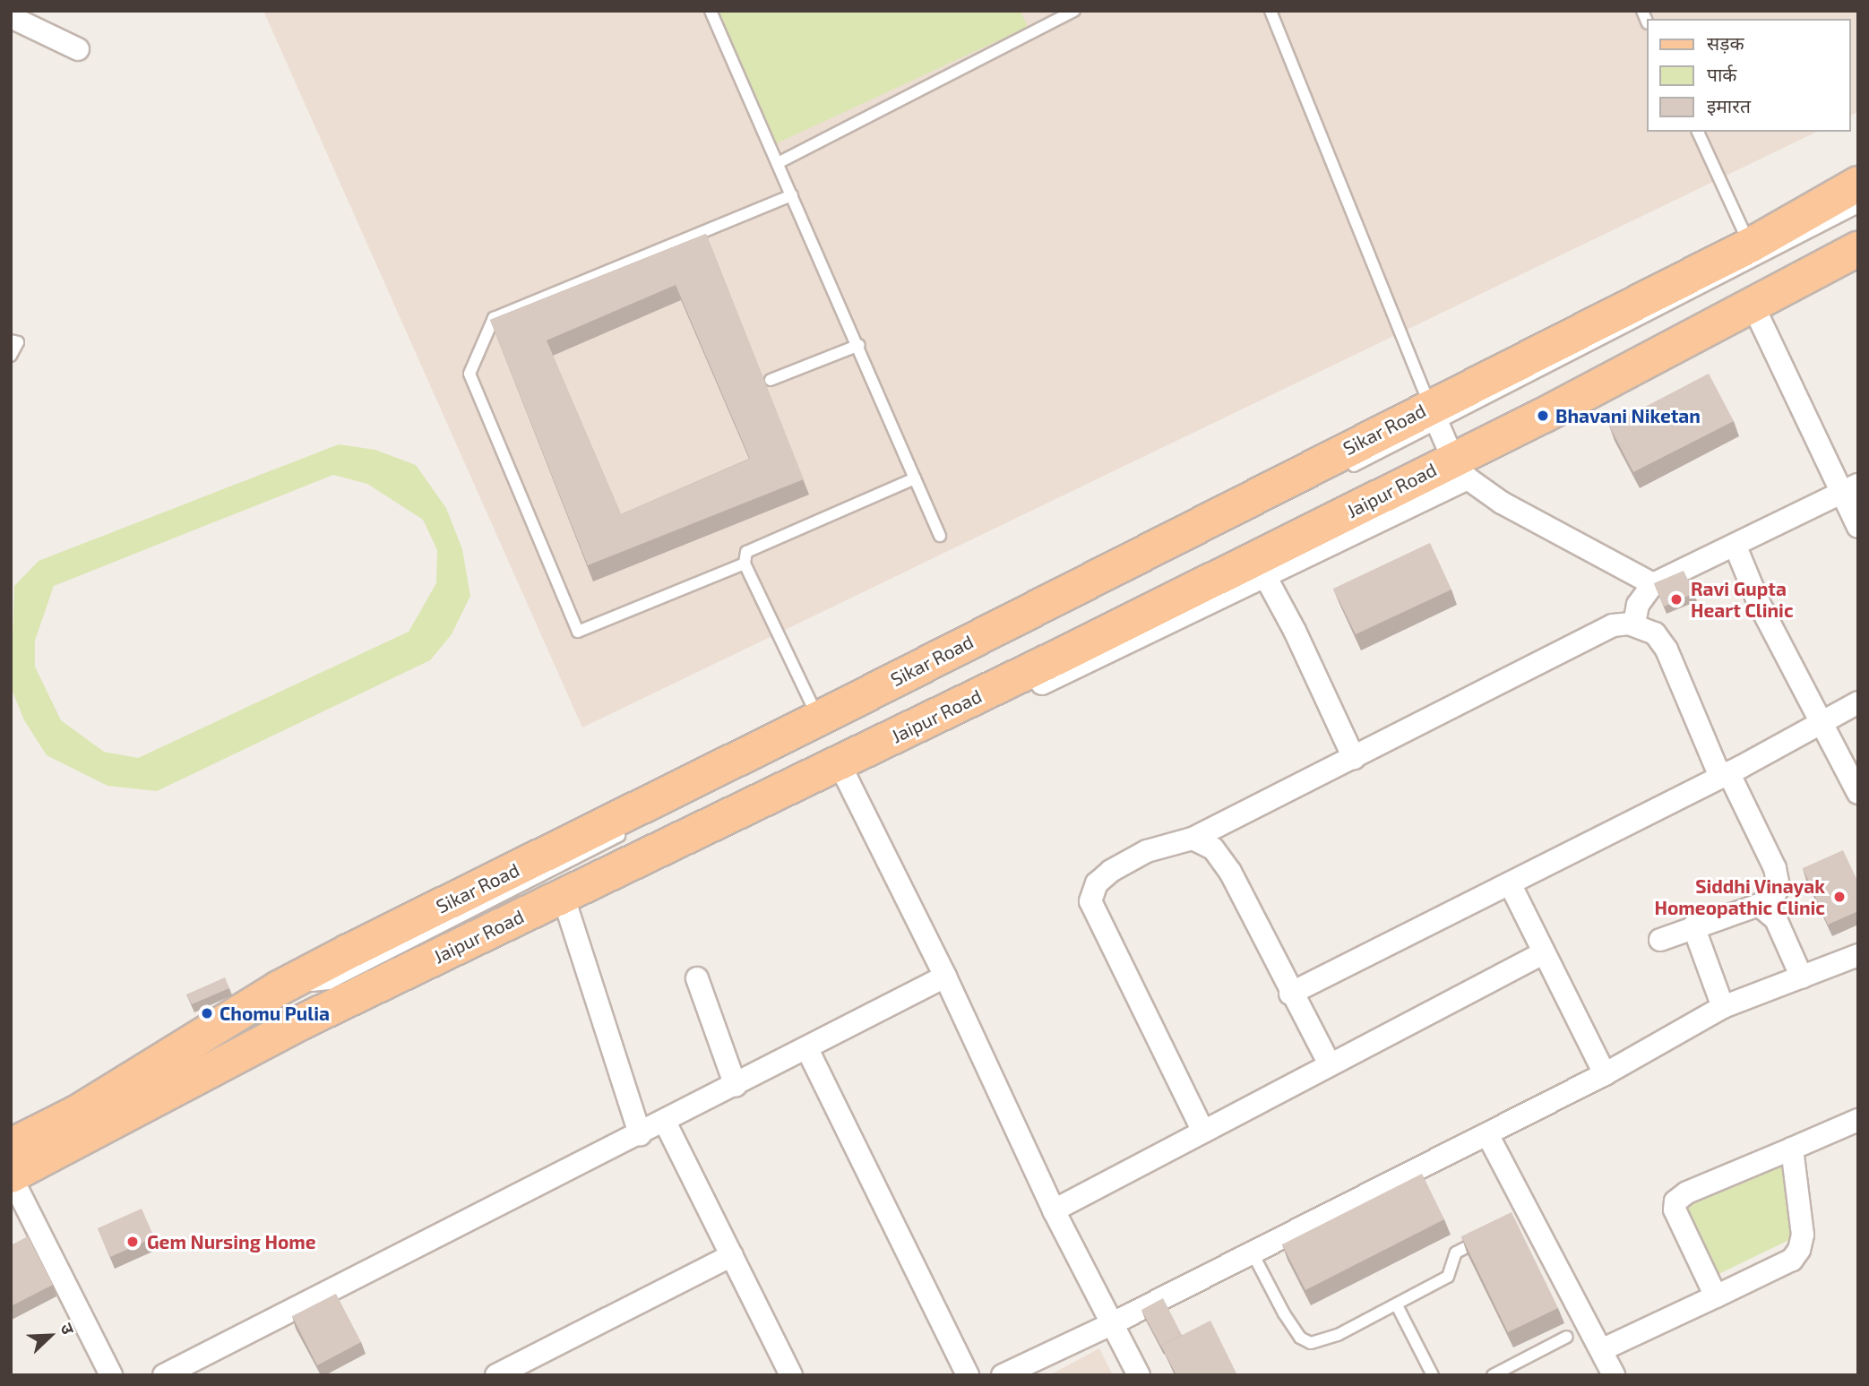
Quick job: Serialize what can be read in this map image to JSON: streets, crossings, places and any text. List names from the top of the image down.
{
  "streets": {
    "main road": ["Sikar Road", "Jaipur Road"]
  },
  "places": [
    "Bhavani Niketan",
    "Ravi Gupta Heart Clinic",
    "Siddhi Vinayak Homeopathic Clinic",
    "Chomu Pulia",
    "Gem Nursing Home"
  ],
  "legend": ["सड़क", "पार्क", "इमारत"],
  "north": "top right"
}
